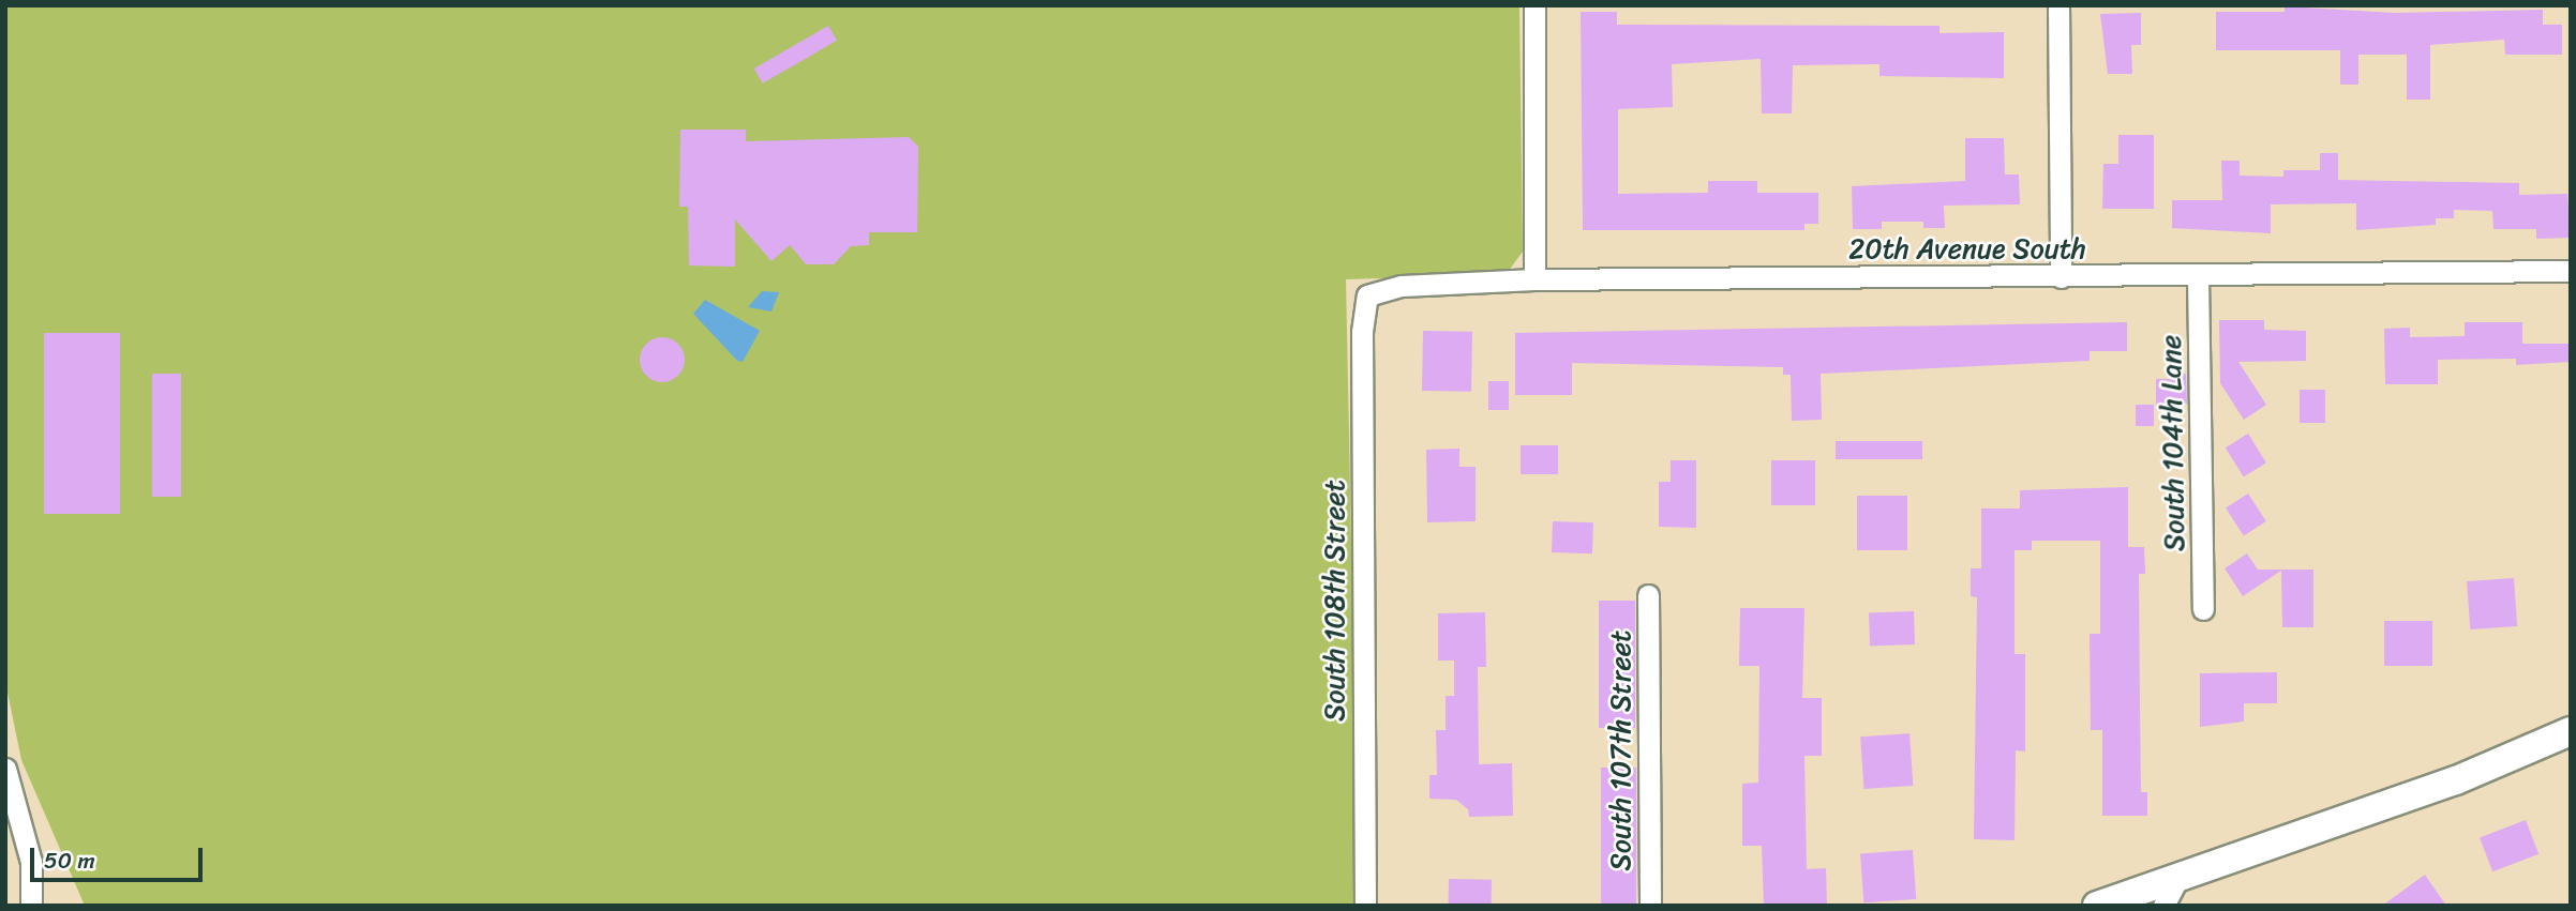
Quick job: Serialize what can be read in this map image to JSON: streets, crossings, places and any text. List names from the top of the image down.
{
  "streets": {
    "street": [
      "20th Avenue South",
      "South 104th Lane",
      "South 108th Street",
      "South 107th Street"
    ]
  },
  "crossings": [
    ["20th Avenue South", "South 104th Lane"],
    ["20th Avenue South", "South 108th Street"]
  ],
  "scale_bar": "50 m"
}
